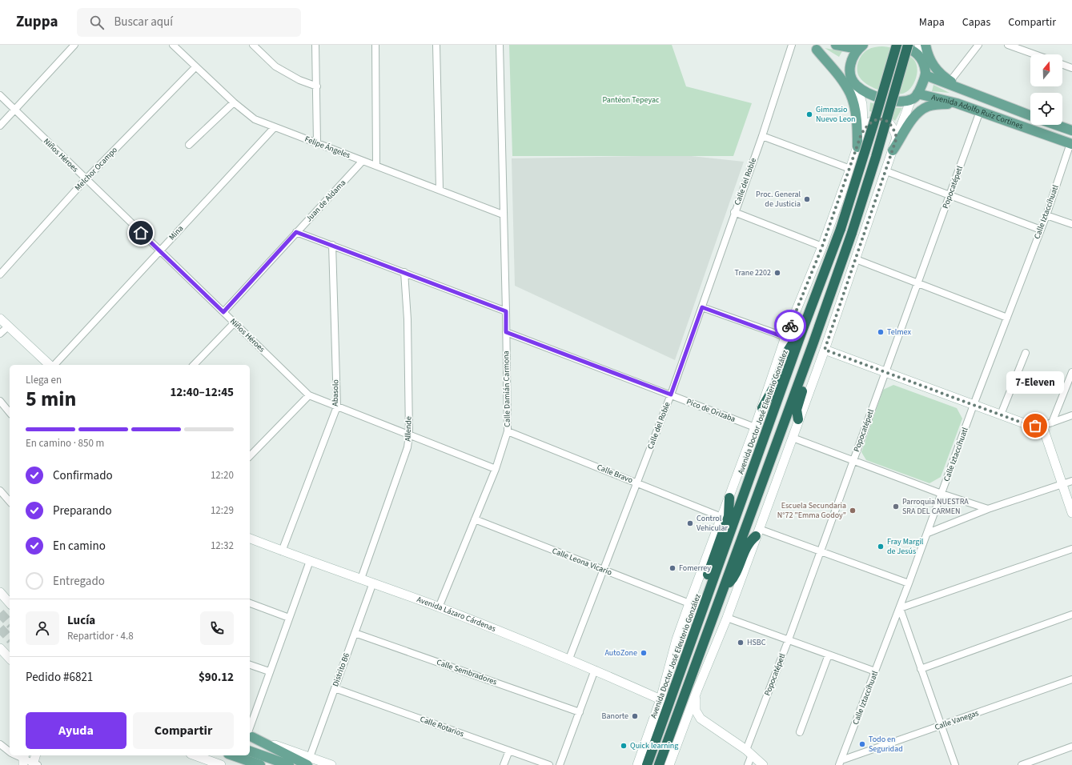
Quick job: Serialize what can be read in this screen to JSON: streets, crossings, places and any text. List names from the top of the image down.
{
  "streets": {
    "highway": ["Avenida Doctor José Eleuterio González"],
    "main road": ["Avenida Adolfo Ruíz Cortines"],
    "street": [
      "Felipe Ángeles",
      "Niños Héroes",
      "Melchor Ocampo",
      "Calle del Roble",
      "Popocatépetl",
      "Juan de Aldama",
      "Calle Iztaccíhuatl",
      "Mina",
      "Calle Damián Carmona",
      "Abasolo",
      "Pico de Orizaba",
      "Allende",
      "Calle Bravo",
      "Calle Leona Vicario",
      "Avenida Lázaro Cárdenas",
      "Distrito B6",
      "Calle Sembradores",
      "Calle Vanegas",
      "Calle Rotarios"
    ]
  },
  "crossings": [
    ["Avenida Adolfo Ruíz Cortines", "Popocatépetl"],
    ["Avenida Adolfo Ruíz Cortines", "Calle Iztaccíhuatl"],
    ["Felipe Ángeles", "Melchor Ocampo"],
    ["Felipe Ángeles", "Juan de Aldama"],
    ["Felipe Ángeles", "Mina"],
    ["Felipe Ángeles", "Calle Damián Carmona"],
    ["Niños Héroes", "Melchor Ocampo"],
    ["Niños Héroes", "Juan de Aldama"],
    ["Niños Héroes", "Mina"],
    ["Niños Héroes", "Calle Damián Carmona"],
    ["Niños Héroes", "Abasolo"],
    ["Niños Héroes", "Allende"],
    ["Calle del Roble", "Pico de Orizaba"],
    ["Calle del Roble", "Calle Bravo"],
    ["Calle del Roble", "Calle Leona Vicario"],
    ["Calle del Roble", "Avenida Lázaro Cárdenas"],
    ["Calle Iztaccíhuatl", "Calle Vanegas"],
    ["Calle Damián Carmona", "Pico de Orizaba"],
    ["Calle Damián Carmona", "Calle Bravo"],
    ["Calle Damián Carmona", "Calle Leona Vicario"],
    ["Calle Damián Carmona", "Avenida Lázaro Cárdenas"],
    ["Abasolo", "Avenida Lázaro Cárdenas"],
    ["Pico de Orizaba", "Avenida Doctor José Eleuterio González"],
    ["Avenida Doctor José Eleuterio González", "Calle Bravo"],
    ["Avenida Doctor José Eleuterio González", "Calle Leona Vicario"],
    ["Avenida Doctor José Eleuterio González", "Avenida Lázaro Cárdenas"],
    ["Allende", "Avenida Lázaro Cárdenas"],
    ["Avenida Lázaro Cárdenas", "Distrito B6"],
    ["Distrito B6", "Calle Sembradores"],
    ["Distrito B6", "Calle Rotarios"]
  ],
  "parks": ["Pantéon Tepeyac"],
  "places": [
    "Gimnasio Nuevo Leon",
    "Proc. General de Justicia",
    "Trane 2202",
    "Telmex",
    "7-Eleven",
    "Parroquia NUESTRA SRA DEL CARMEN",
    "Escuela Secundaria N°72 \"Emma Godoy\"",
    "Control Vehicular",
    "Fray Margil de Jesús",
    "Fomerrey",
    "HSBC",
    "AutoZone",
    "Banorte",
    "Todo en Seguridad",
    "Quick learning"
  ],
  "north": "top",
  "page": {
    "header": "Zuppa",
    "search": "Buscar aquí",
    "nav": ["Mapa", "Capas", "Compartir"],
    "heading": ["5 min", "Llega en", "12:40–12:45"],
    "panel": [
      "Lucía",
      "Repartidor · 4.8",
      "Pedido #6821",
      "$90.12"
    ],
    "bubble": "7-Eleven",
    "bar": "En camino · 850 m",
    "list": [
      ["Confirmado", "12:20"],
      ["Preparando", "12:29"],
      ["En camino", "12:32"],
      "Entregado"
    ],
    "buttons": ["Ayuda", "Compartir"]
  }
}
